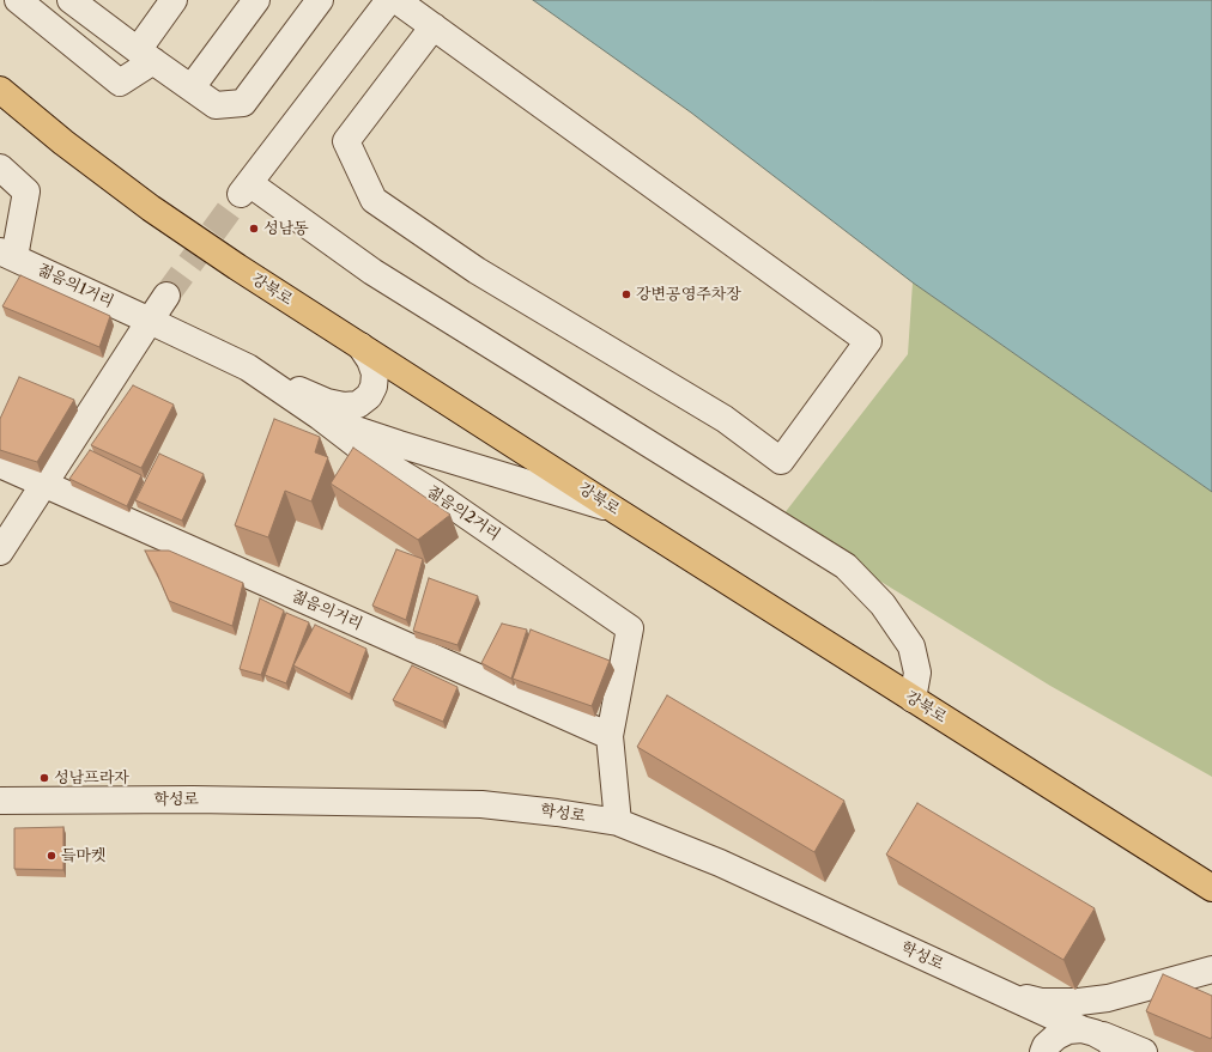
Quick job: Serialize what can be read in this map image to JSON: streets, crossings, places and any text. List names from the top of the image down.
{
  "streets": {
    "main road": ["강북로"],
    "street": [
      "젊음의1거리",
      "젊음의2거리",
      "젊음의거리",
      "학성로"
    ]
  },
  "crossings": [
    ["젊음의1거리", "젊음의2거리"],
    ["젊음의2거리", "젊음의거리"],
    ["젊음의2거리", "학성로"]
  ],
  "places": [
    "성남동",
    "강변공영주차장",
    "성남프라자",
    "듴마켓"
  ]
}
